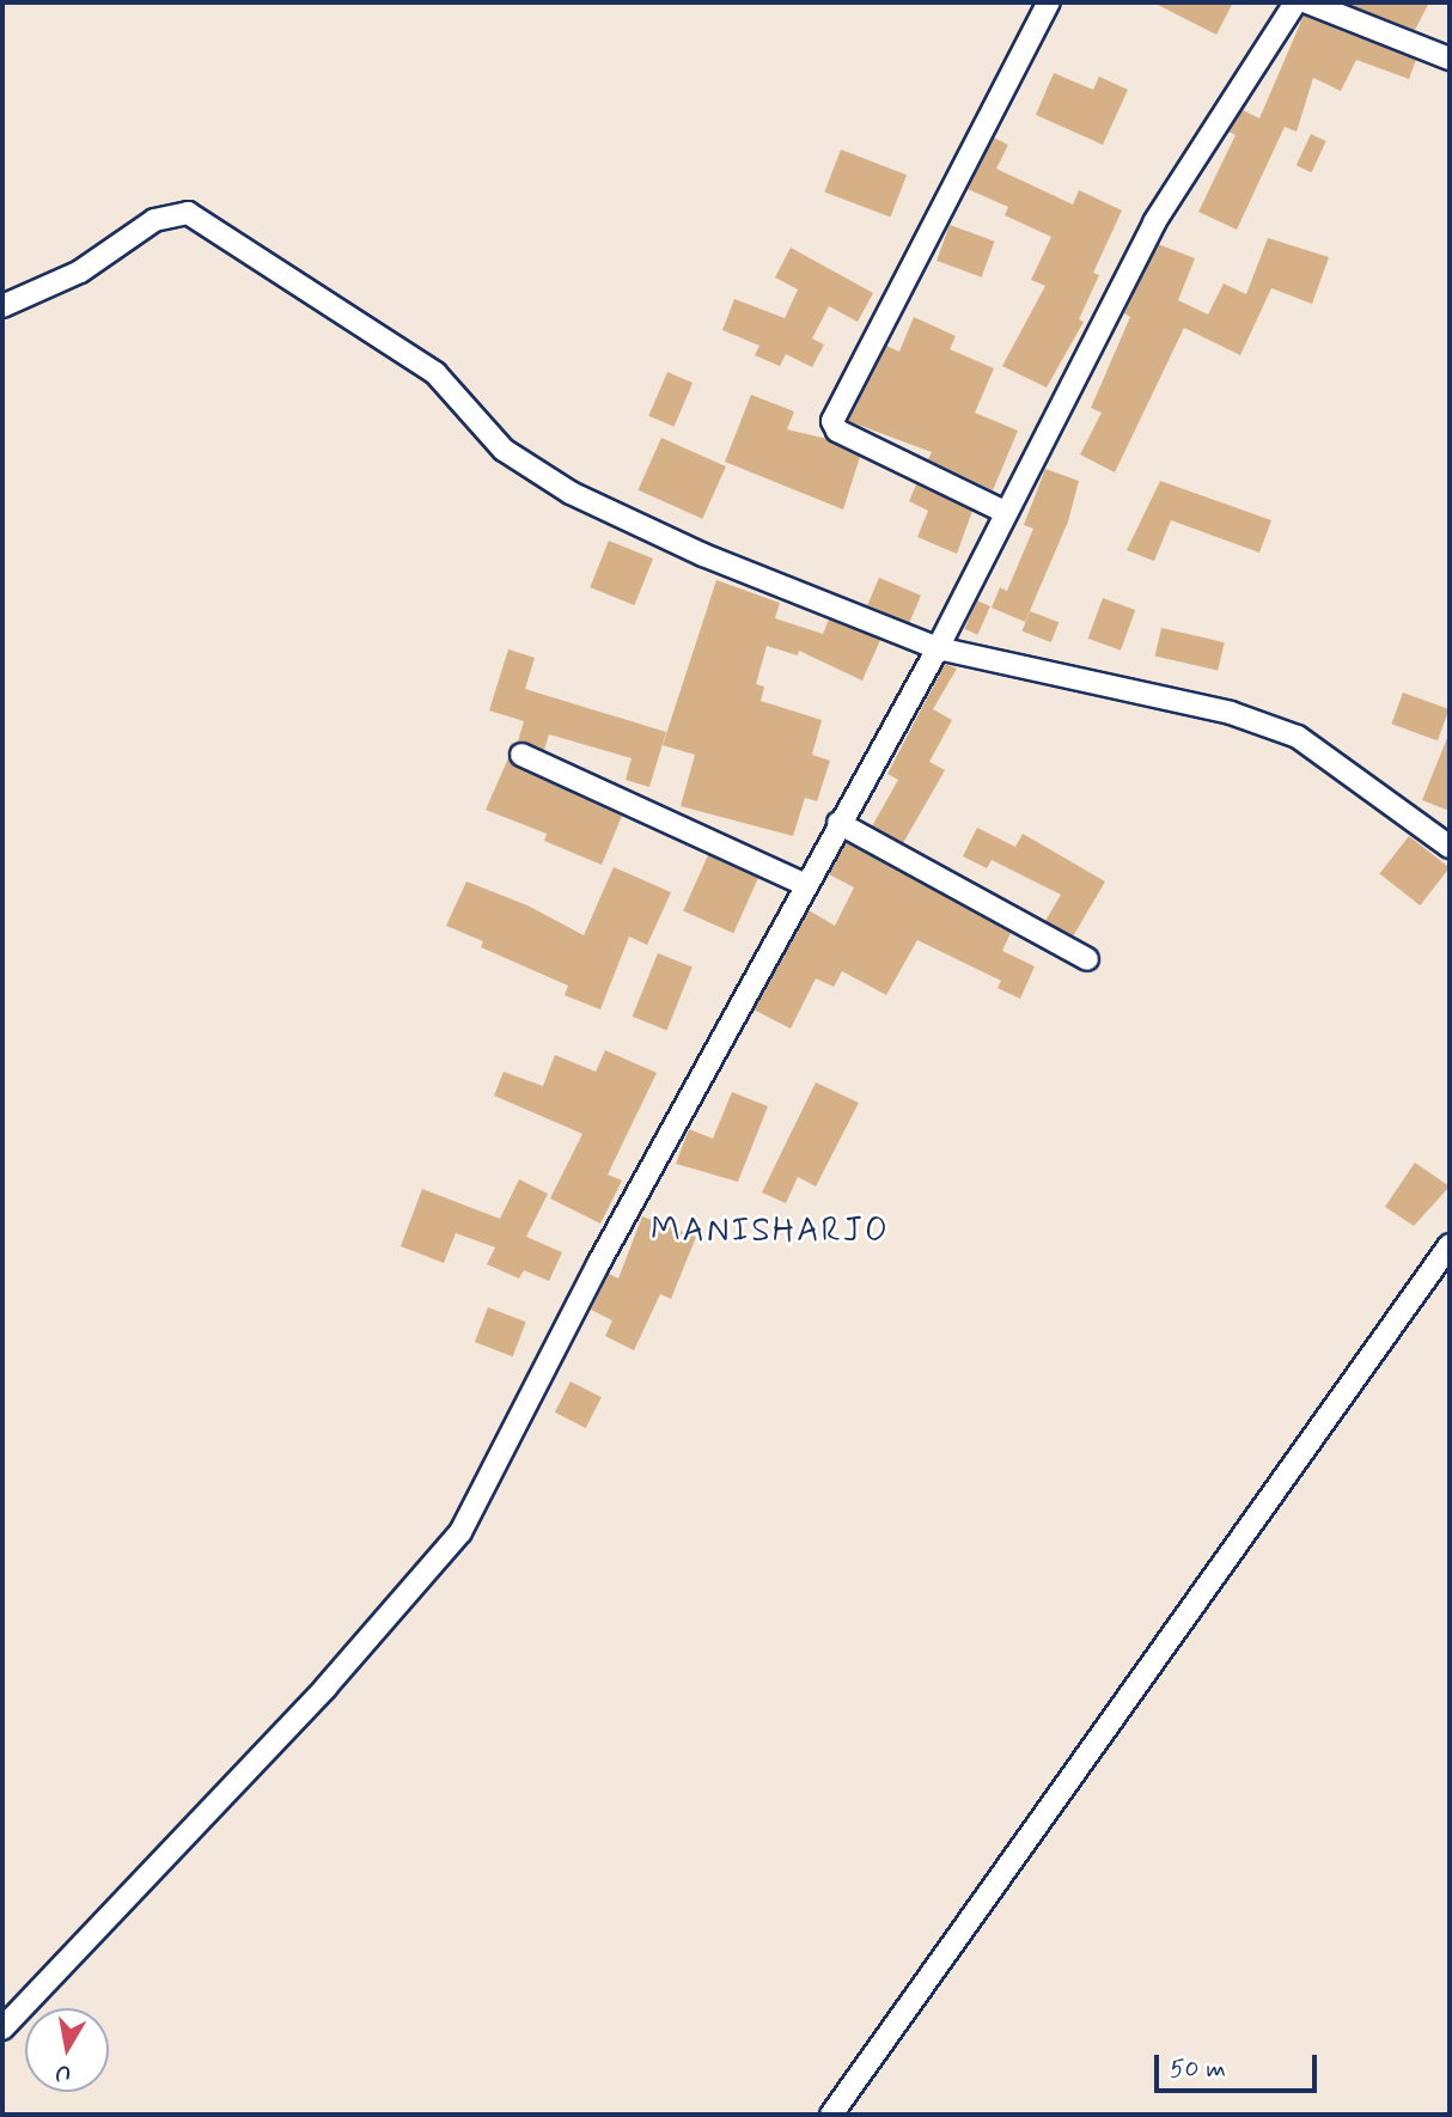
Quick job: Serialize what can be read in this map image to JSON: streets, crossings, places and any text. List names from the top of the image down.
{
  "districts": ["MANISHARJO"],
  "scale_bar": "50 m",
  "north": "bottom"
}
